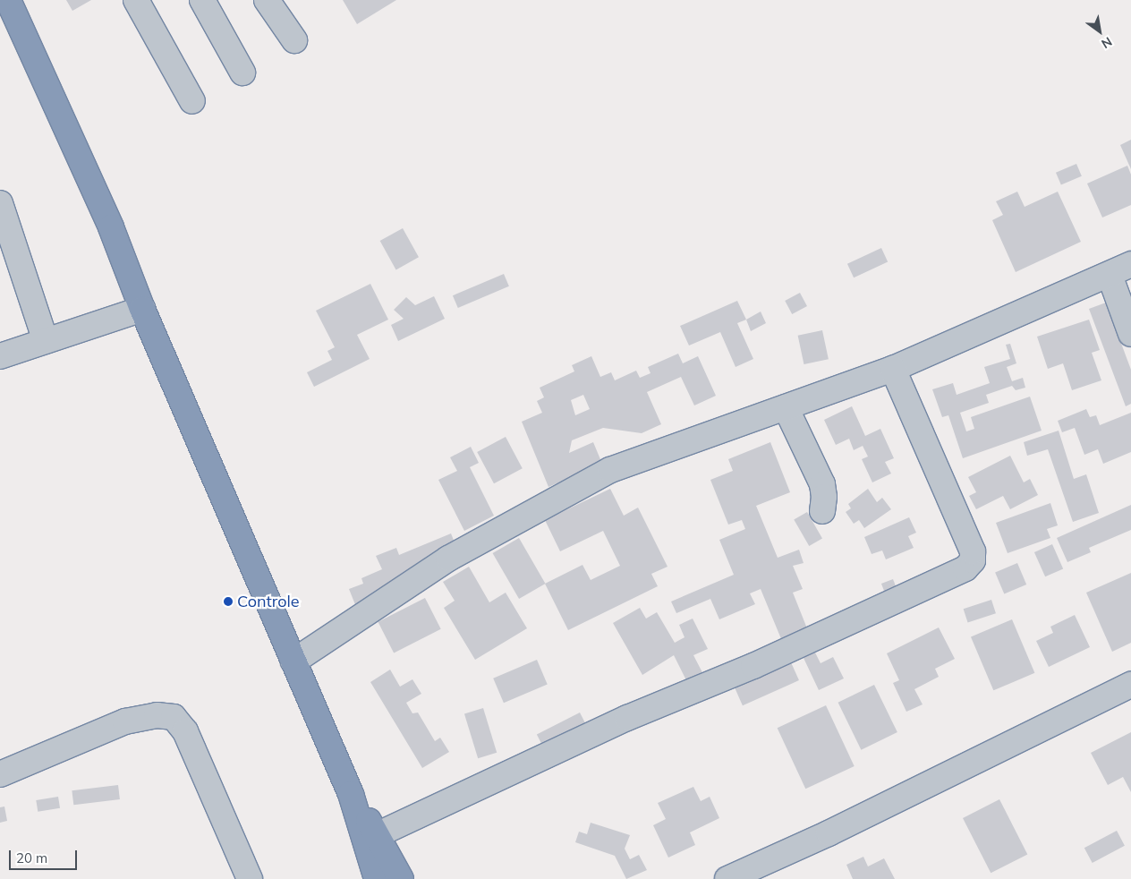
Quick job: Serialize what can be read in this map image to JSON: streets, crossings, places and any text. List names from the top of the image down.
{
  "places": ["Controle"],
  "scale_bar": "20 m",
  "north": "bottom right"
}
